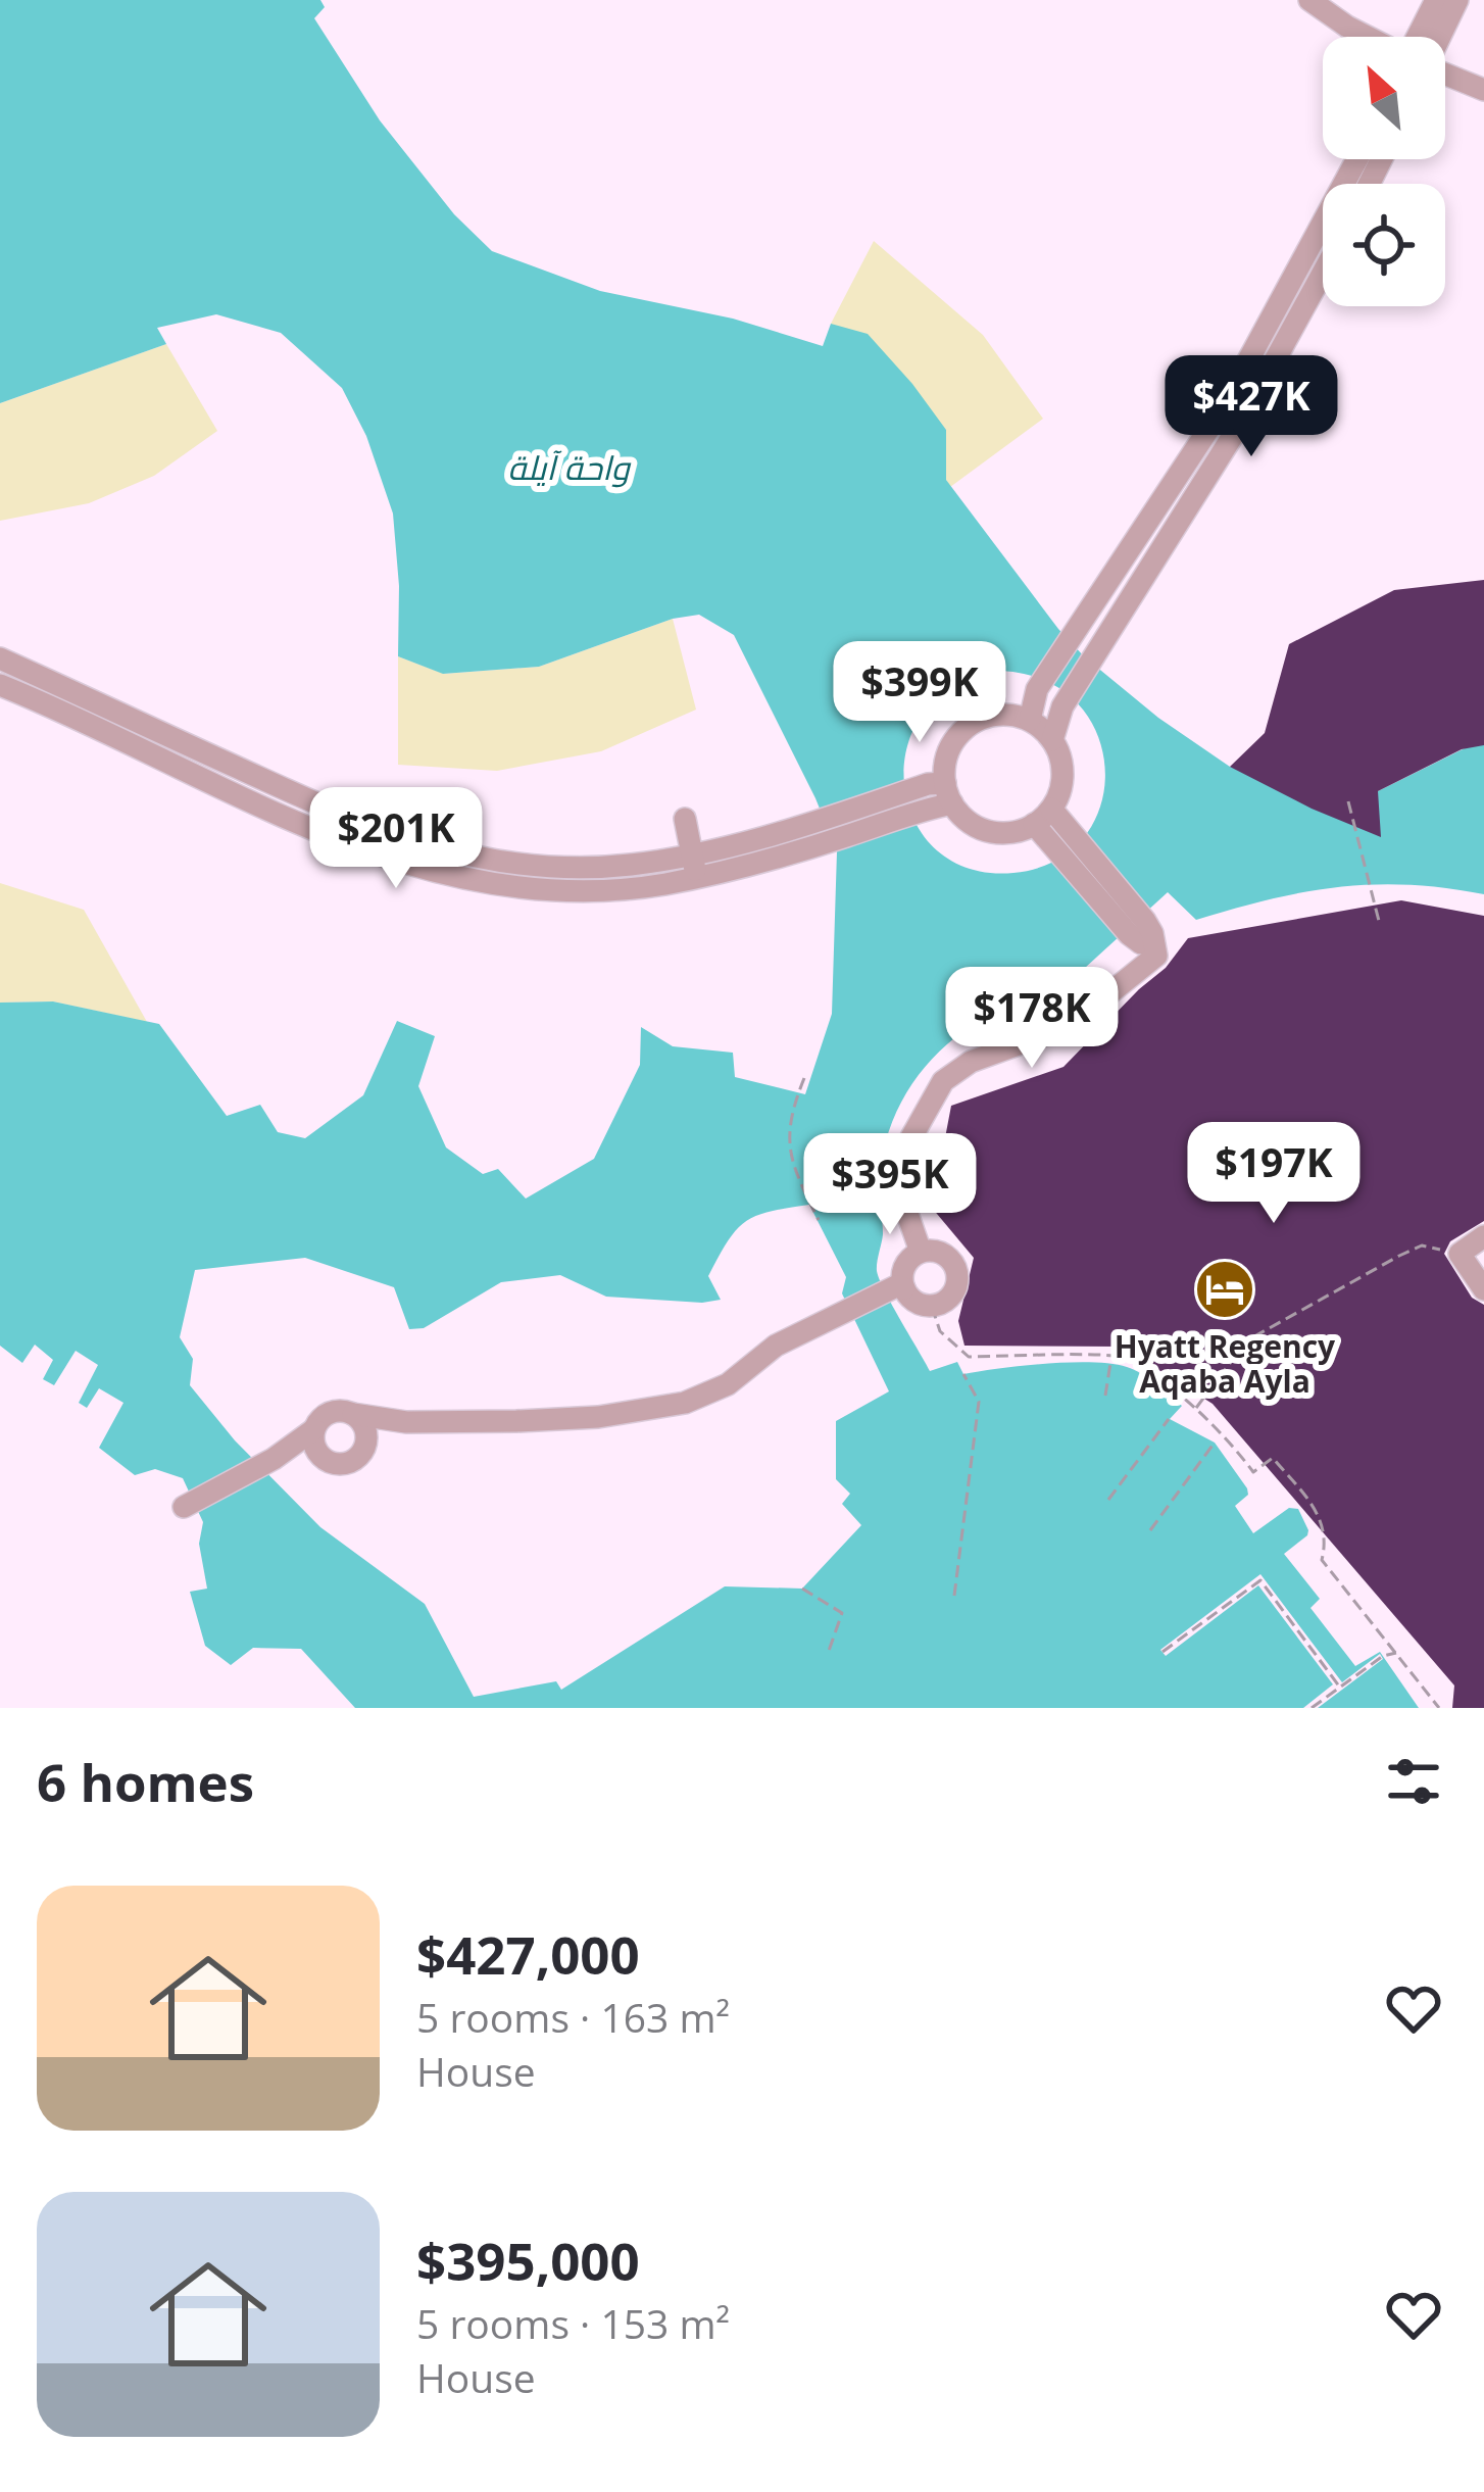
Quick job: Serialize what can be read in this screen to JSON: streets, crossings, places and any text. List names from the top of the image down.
{
  "water": ["واحة آيلة"],
  "places": {
    "hotel": ["Hyatt Regency Aqaba Ayla"]
  },
  "north": "top left",
  "page": {
    "price": [
      "$427K",
      "$399K",
      "$201K",
      "$178K",
      "$197K",
      "$395K"
    ],
    "heading": "6 homes",
    "list": [
      {
        "name": "$427,000",
        "note": "5 rooms · 163 m² · House"
      },
      {
        "name": "$395,000",
        "note": "5 rooms · 153 m² · House"
      }
    ]
  }
}
